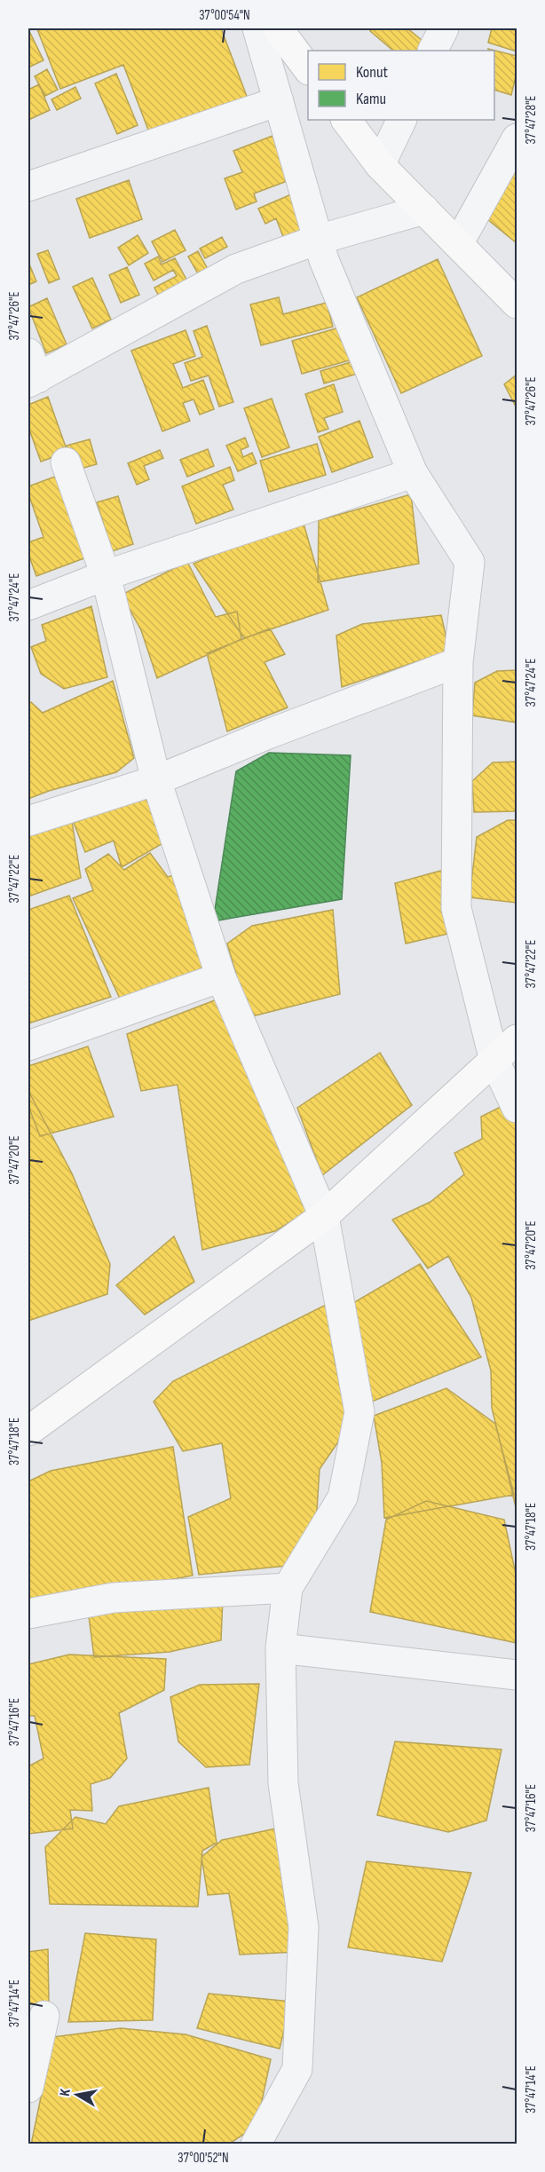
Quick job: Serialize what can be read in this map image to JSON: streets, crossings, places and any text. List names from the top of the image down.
{
  "legend": ["Konut", "Kamu"],
  "north": "left",
  "coordinates": [
    "37°00'54\"N",
    "37°47'28\"E",
    "37°47'26\"E",
    "37°47'24\"E",
    "37°47'22\"E",
    "37°47'20\"E",
    "37°47'18\"E",
    "37°47'16\"E",
    "37°47'14\"E",
    "37°00'52\"N"
  ]
}
